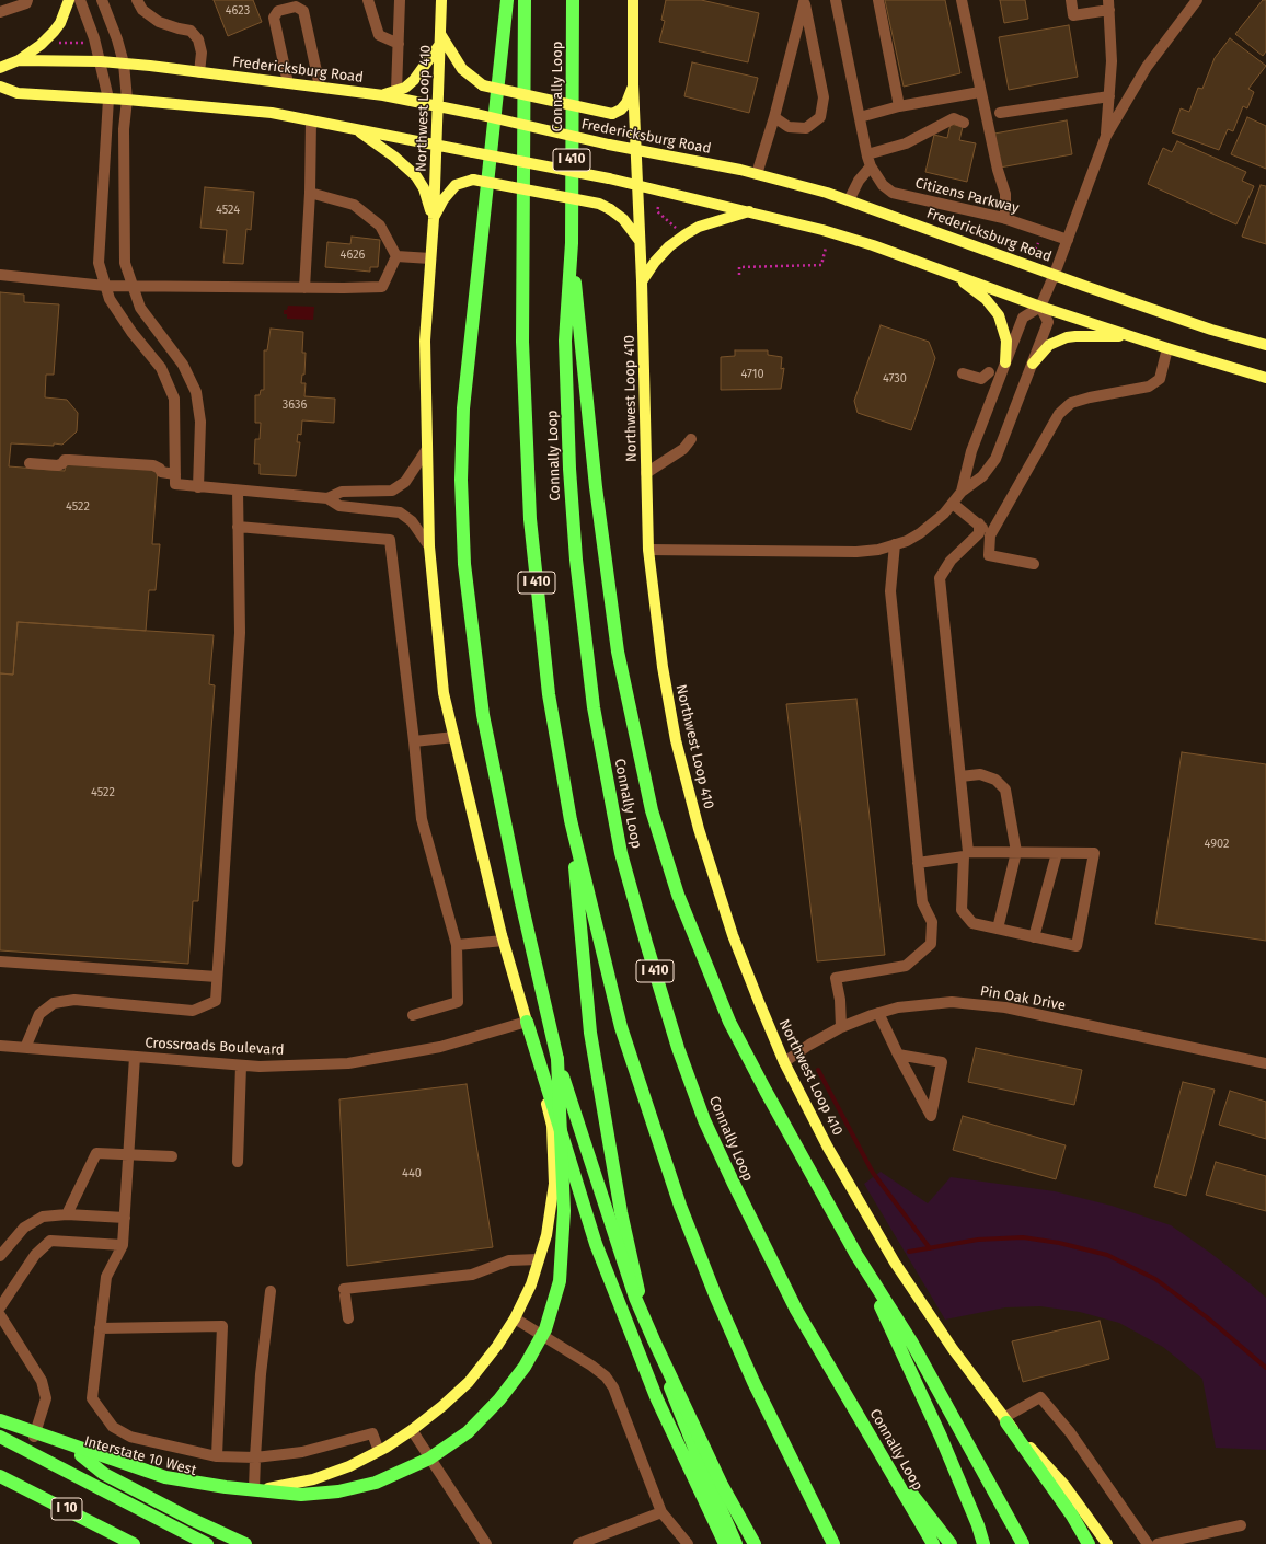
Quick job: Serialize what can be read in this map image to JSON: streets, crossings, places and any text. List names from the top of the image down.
{
  "streets": {
    "highway": ["Connally Loop", "I 410", "I 10"],
    "main road": ["Fredericksburg Road", "Northwest Loop 410", "Interstate 10 West"],
    "street": ["Citizens Parkway", "Pin Oak Drive", "Crossroads Boulevard"]
  },
  "crossings": [
    ["Fredericksburg Road", "Northwest Loop 410"],
    ["Northwest Loop 410", "Pin Oak Drive"],
    ["Northwest Loop 410", "Crossroads Boulevard"],
    ["Northwest Loop 410", "Interstate 10 West"],
    ["Crossroads Boulevard", "Interstate 10 West"]
  ],
  "house_numbers": [
    "4623",
    "4524",
    "4626",
    "4710",
    "4730",
    "3636",
    "4522",
    "4522",
    "4902",
    "440"
  ]
}
